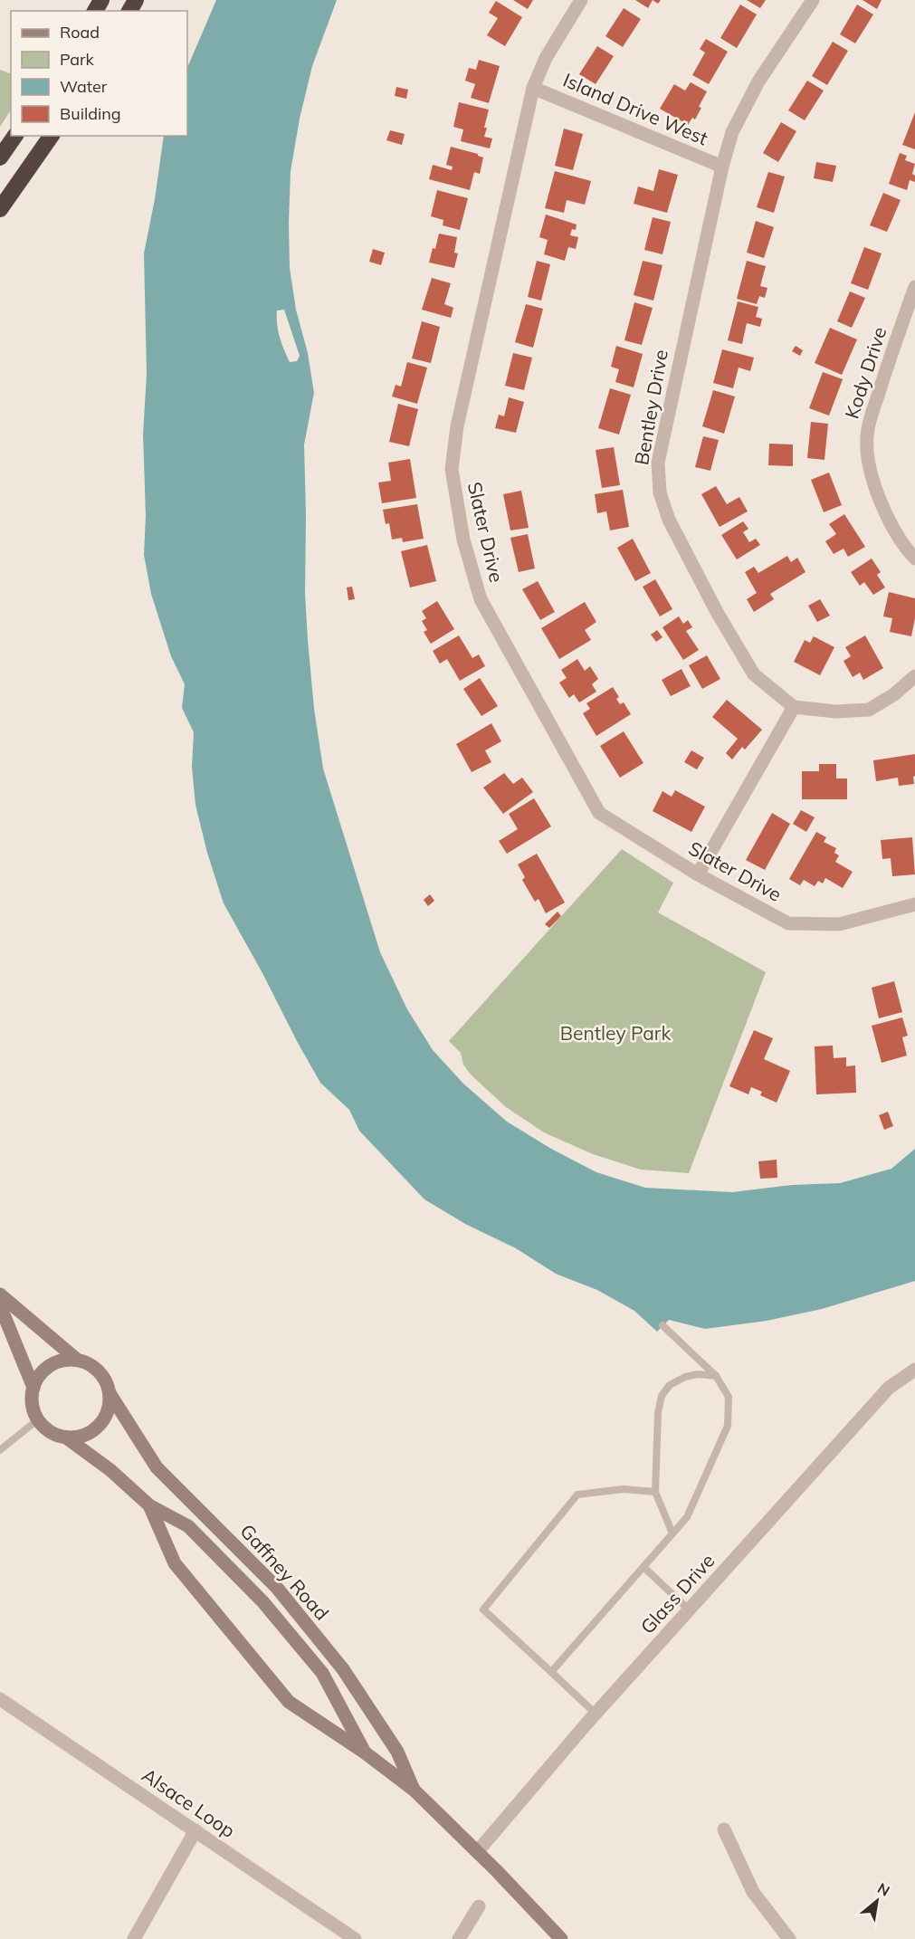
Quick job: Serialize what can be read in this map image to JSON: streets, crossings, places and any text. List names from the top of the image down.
{
  "streets": {
    "main road": ["Gaffney Road"],
    "street": [
      "Island Drive West",
      "Kody Drive",
      "Bentley Drive",
      "Slater Drive",
      "Glass Drive",
      "Alsace Loop"
    ]
  },
  "crossings": [
    ["Island Drive West", "Bentley Drive"],
    ["Island Drive West", "Slater Drive"],
    ["Gaffney Road", "Glass Drive"]
  ],
  "parks": ["Bentley Park"],
  "legend": [
    "Road",
    "Park",
    "Water",
    "Building"
  ],
  "north": "top right"
}
